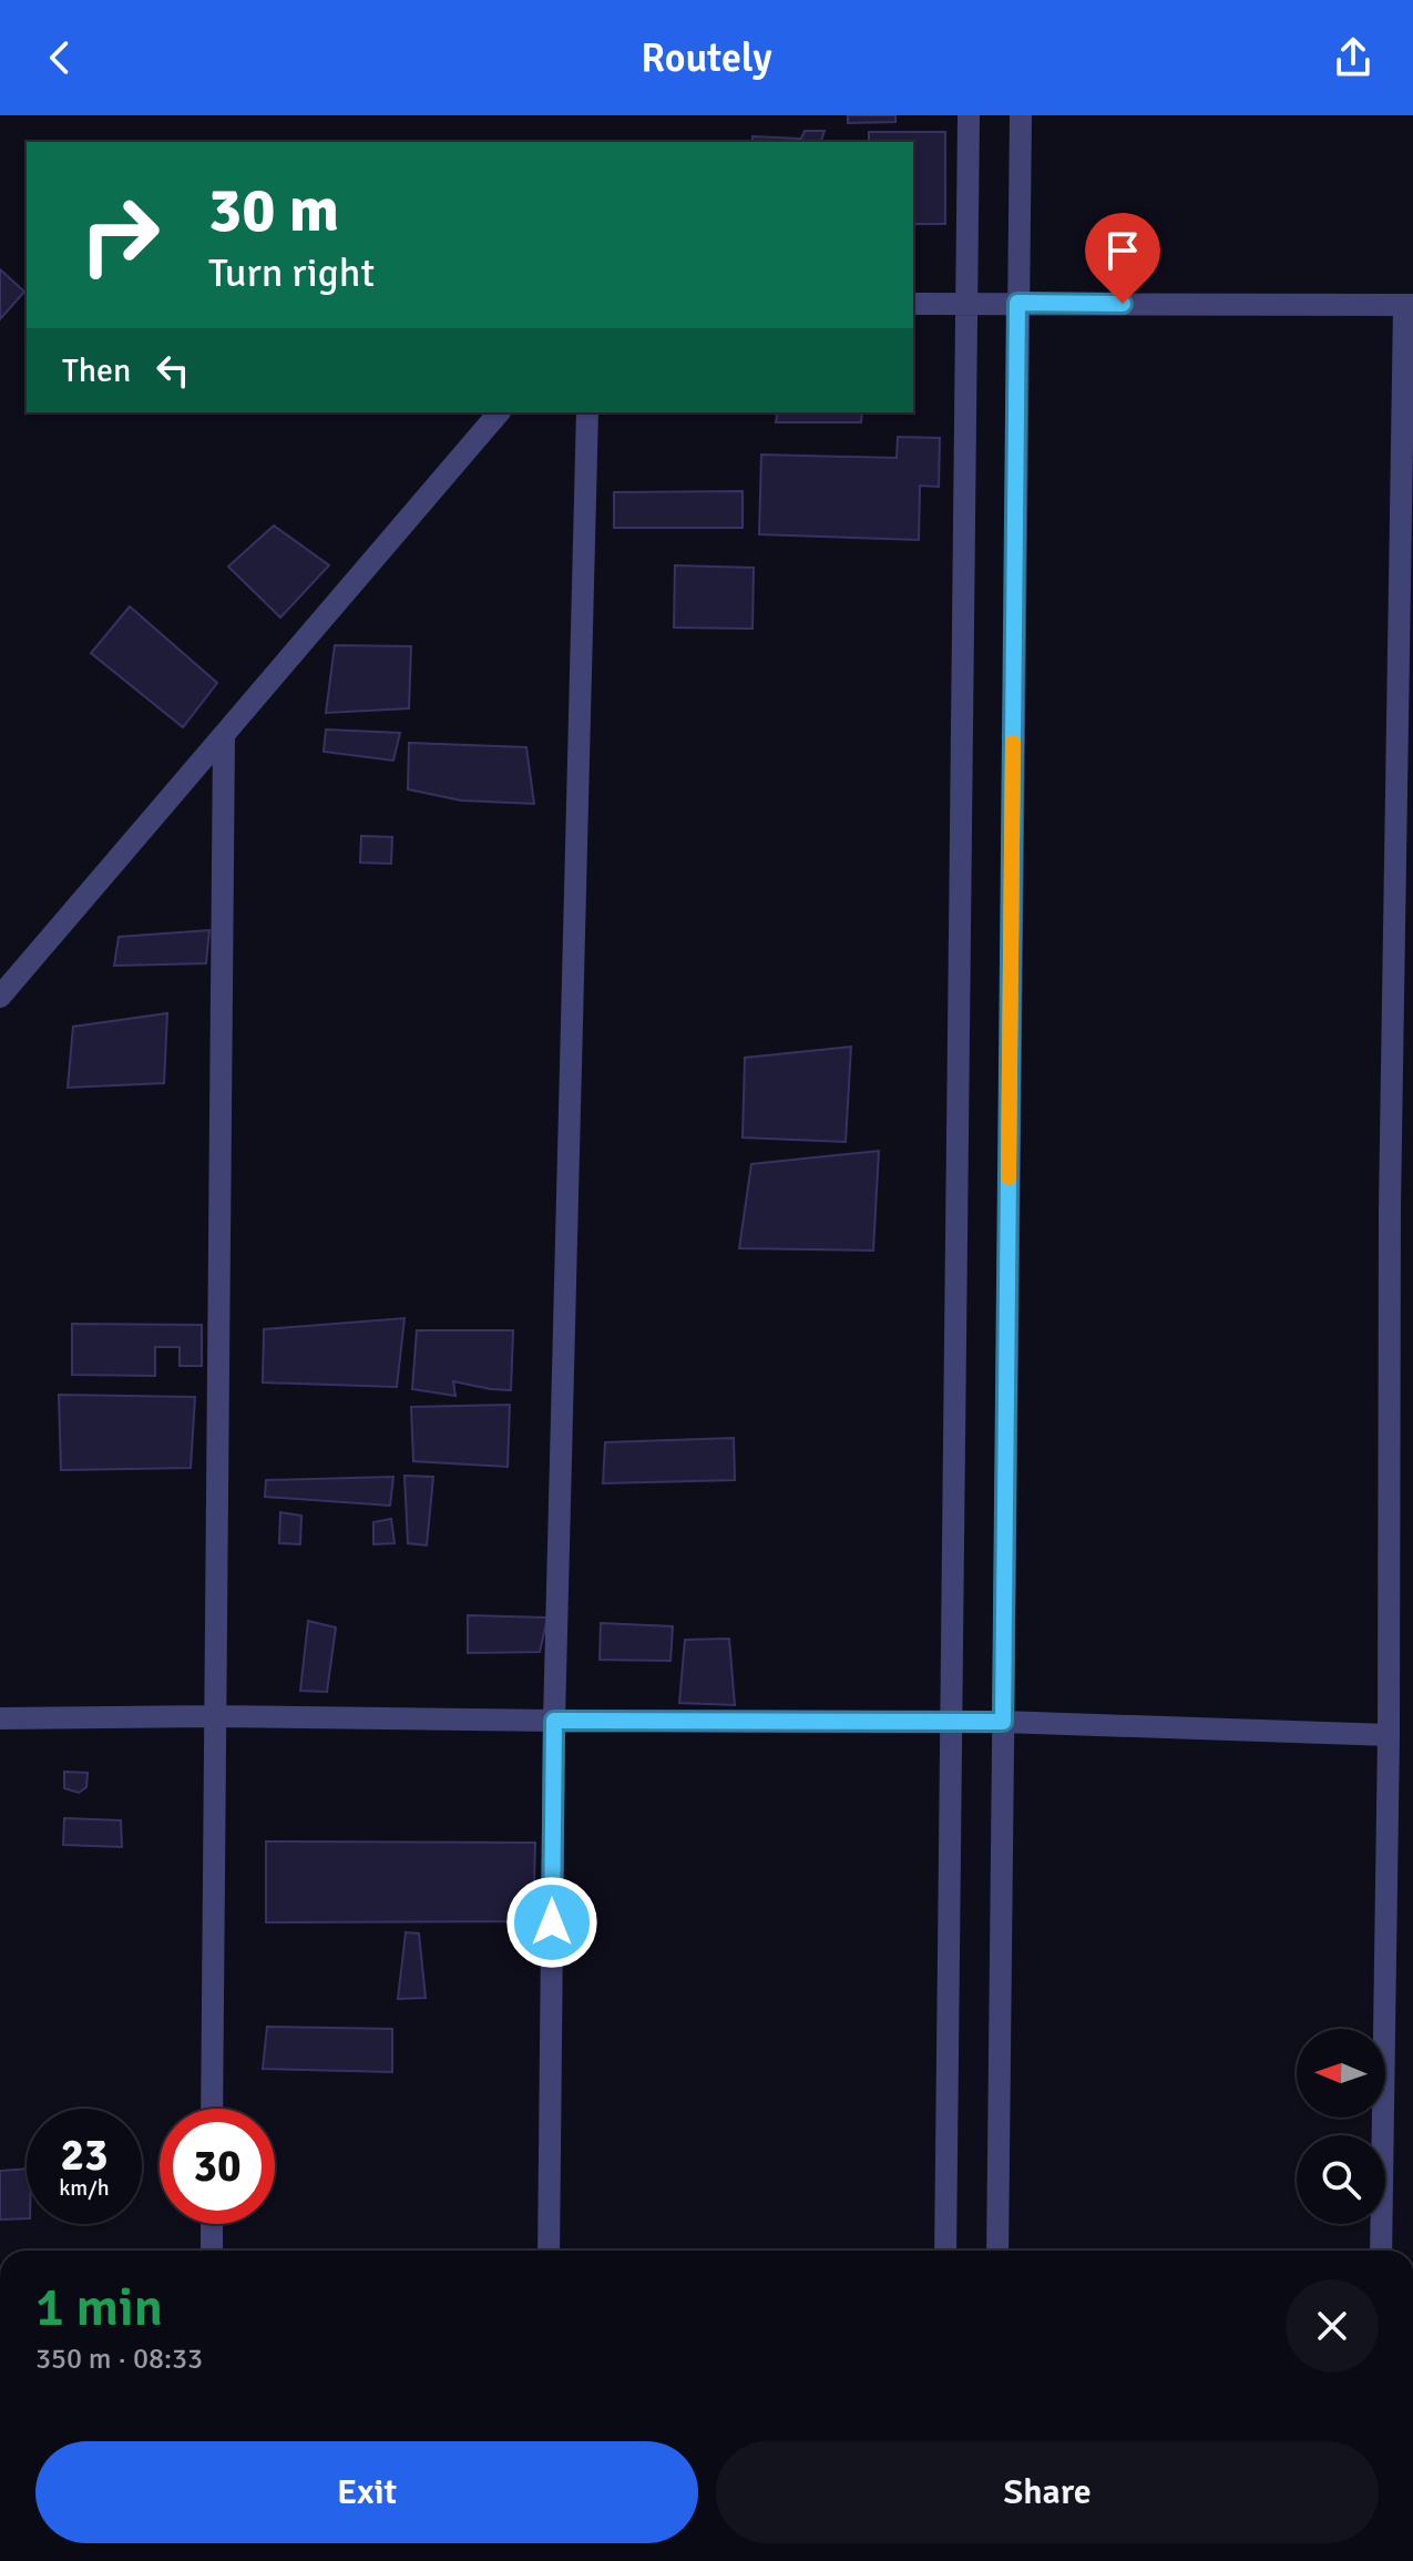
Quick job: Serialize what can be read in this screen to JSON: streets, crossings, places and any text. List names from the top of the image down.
{
  "north": "left",
  "page": {
    "header": "Routely",
    "turn": ["30 m", "Turn right"],
    "then": "Then",
    "speed": "23 km/h",
    "limit": "30",
    "heading": ["1 min", "350 m · 08:33"],
    "buttons": ["Exit", "Share"]
  }
}
